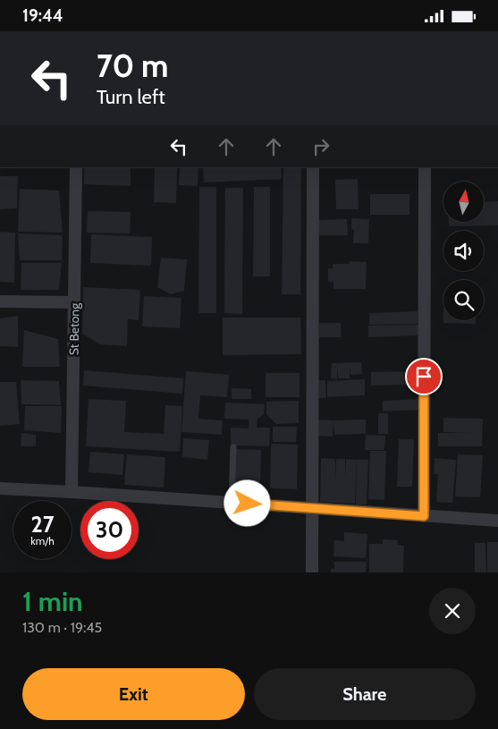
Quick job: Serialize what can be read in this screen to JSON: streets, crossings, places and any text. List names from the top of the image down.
{
  "streets": {
    "street": ["St Betong"]
  },
  "north": "top",
  "page": {
    "status": "19:44",
    "turn": ["70 m", "Turn left"],
    "speed": "27 km/h",
    "limit": "30",
    "heading": ["1 min", "130 m · 19:45"],
    "buttons": ["Exit", "Share"]
  }
}
